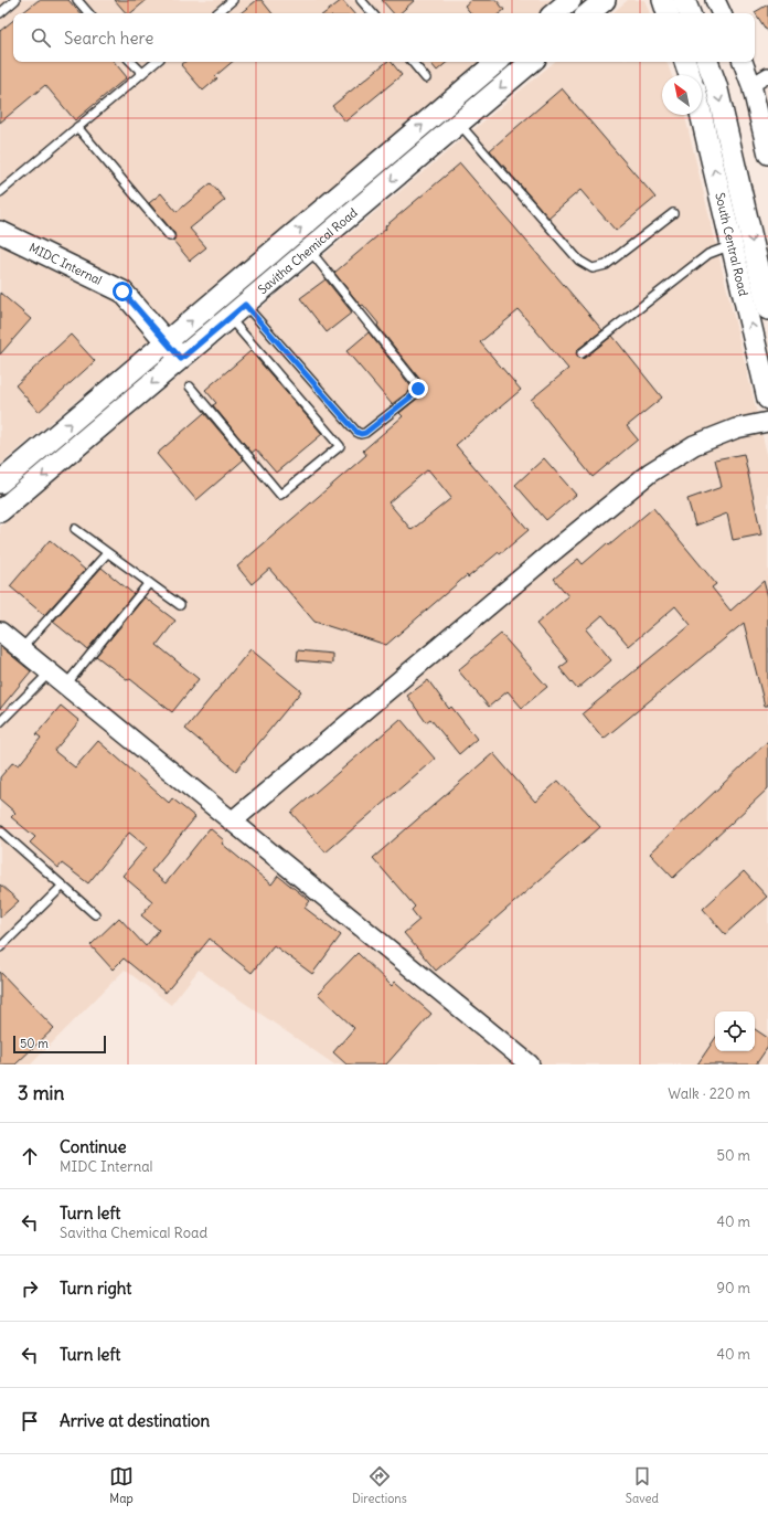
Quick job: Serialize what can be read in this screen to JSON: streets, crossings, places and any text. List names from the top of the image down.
{
  "streets": {
    "main road": ["South Central Road", "Savitha Chemical Road", "MIDC Internal"]
  },
  "crossings": [
    ["Savitha Chemical Road", "MIDC Internal"]
  ],
  "scale_bar": "50 m",
  "north": "top left",
  "page": {
    "search": "Search here",
    "scale": "50 m",
    "heading": ["3 min", "Walk · 220 m"],
    "list": [
      ["Continue", "MIDC Internal", "50 m"],
      ["Turn left", "Savitha Chemical Road", "40 m"],
      ["Turn right", "90 m"],
      ["Turn left", "40 m"],
      "Arrive at destination"
    ],
    "nav": ["Map", "Directions", "Saved"]
  }
}
